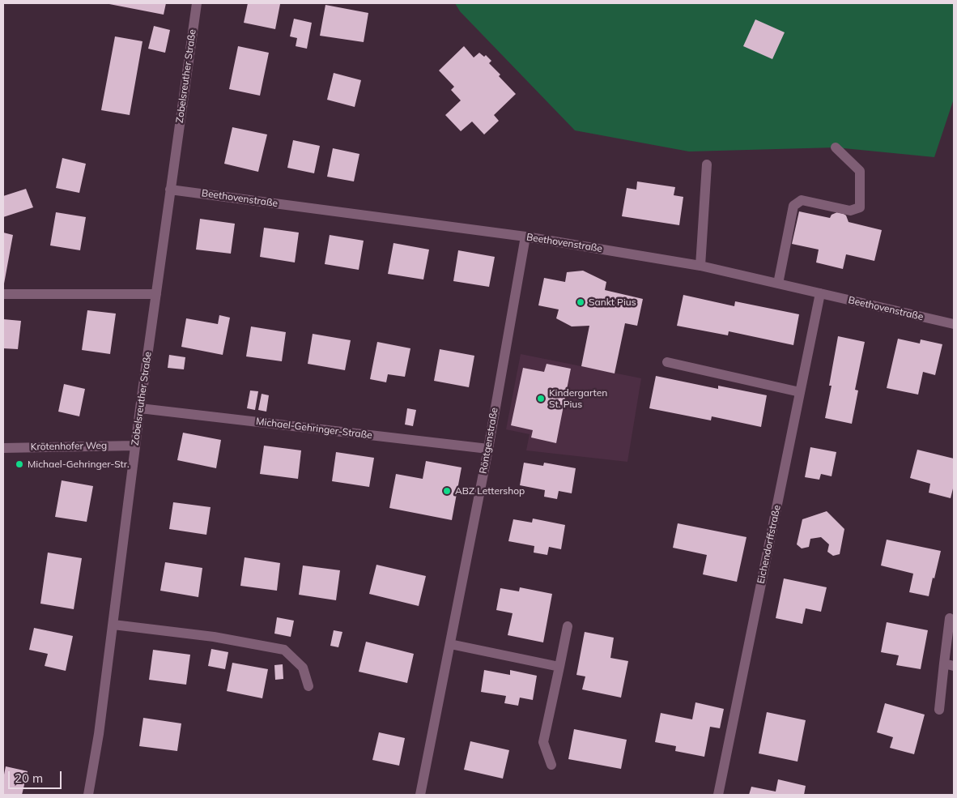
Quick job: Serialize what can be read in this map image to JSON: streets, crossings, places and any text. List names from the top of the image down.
{
  "streets": {
    "street": [
      "Zobelsreuther Straße",
      "Beethovenstraße",
      "Michael-Gehringer-Straße",
      "Röntgenstraße",
      "Krötenhofer Weg",
      "Eichendorffstraße"
    ]
  },
  "crossings": [
    ["Zobelsreuther Straße", "Beethovenstraße"],
    ["Zobelsreuther Straße", "Michael-Gehringer-Straße"],
    ["Zobelsreuther Straße", "Krötenhofer Weg"],
    ["Beethovenstraße", "Röntgenstraße"],
    ["Beethovenstraße", "Eichendorffstraße"],
    ["Michael-Gehringer-Straße", "Röntgenstraße"]
  ],
  "places": [
    "Sankt Pius",
    "Kindergarten St. Pius",
    "Michael-Gehringer-Str.",
    "ABZ Lettershop"
  ],
  "scale_bar": "20 m"
}
